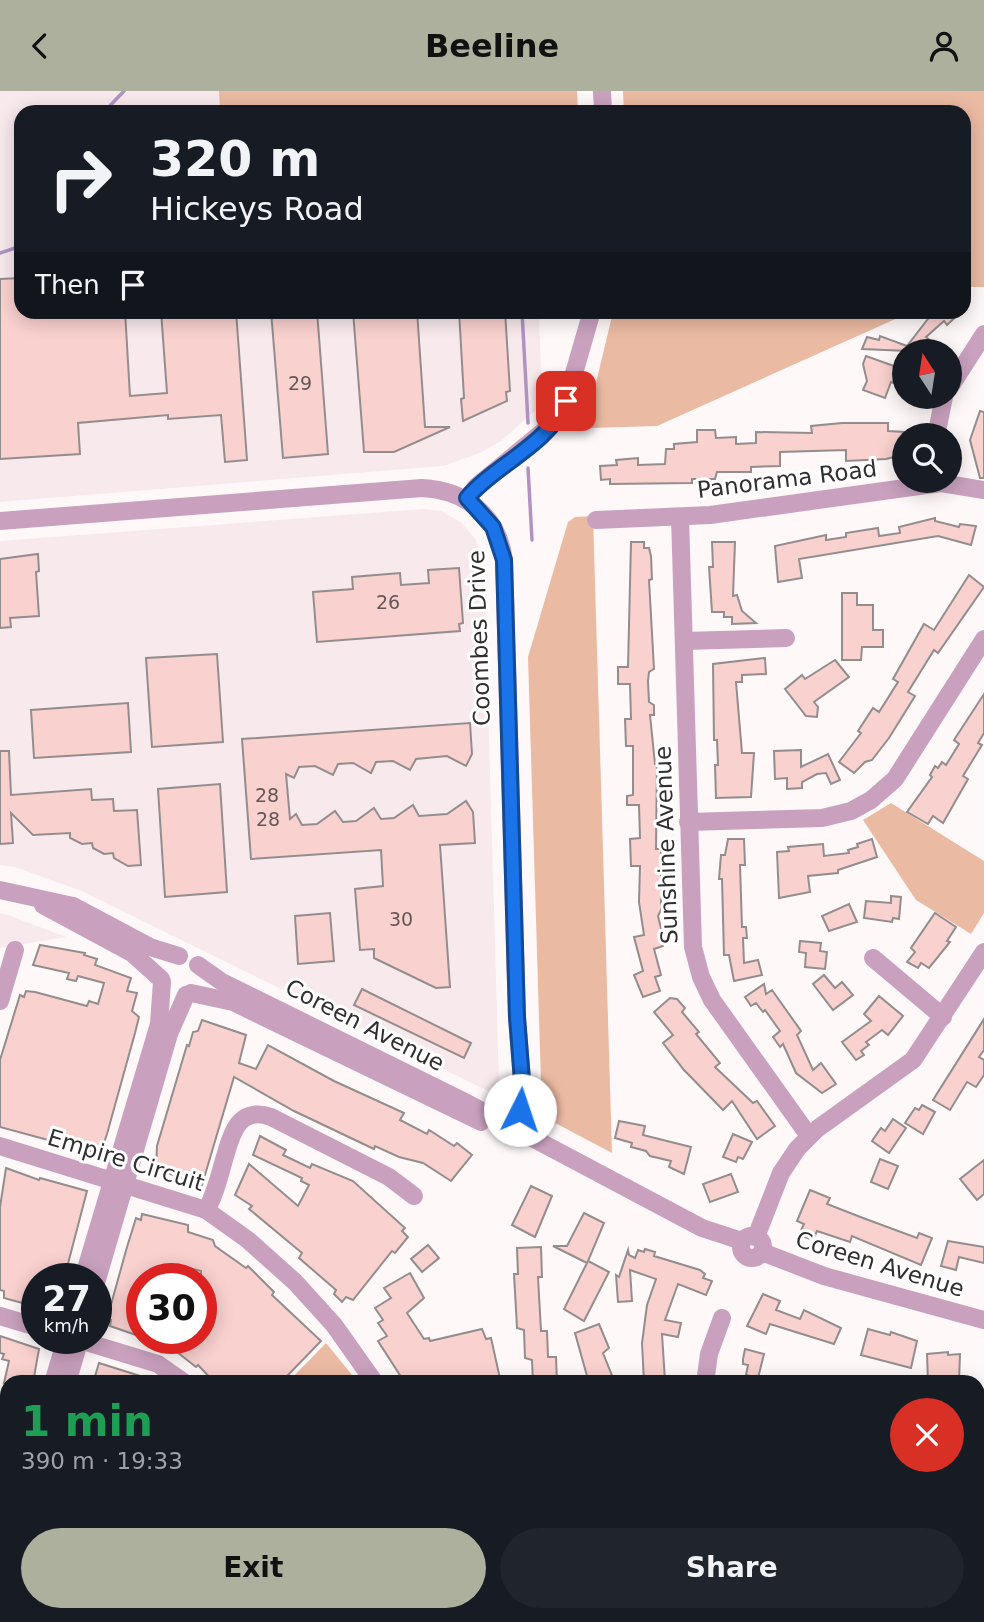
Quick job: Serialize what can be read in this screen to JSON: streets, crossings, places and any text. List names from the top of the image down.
{
  "streets": {
    "street": [
      "Panorama Road",
      "Coombes Drive",
      "Sunshine Avenue",
      "Coreen Avenue",
      "Empire Circuit"
    ]
  },
  "crossings": [
    ["Panorama Road", "Sunshine Avenue"],
    ["Coombes Drive", "Coreen Avenue"]
  ],
  "house_numbers": [
    "29",
    "26",
    "28",
    "28",
    "30"
  ],
  "north": "top",
  "page": {
    "header": "Beeline",
    "turn": ["320 m", "Hickeys Road"],
    "then": "Then",
    "speed": "27 km/h",
    "limit": "30",
    "heading": ["1 min", "390 m · 19:33"],
    "buttons": ["Exit", "Share"]
  }
}
